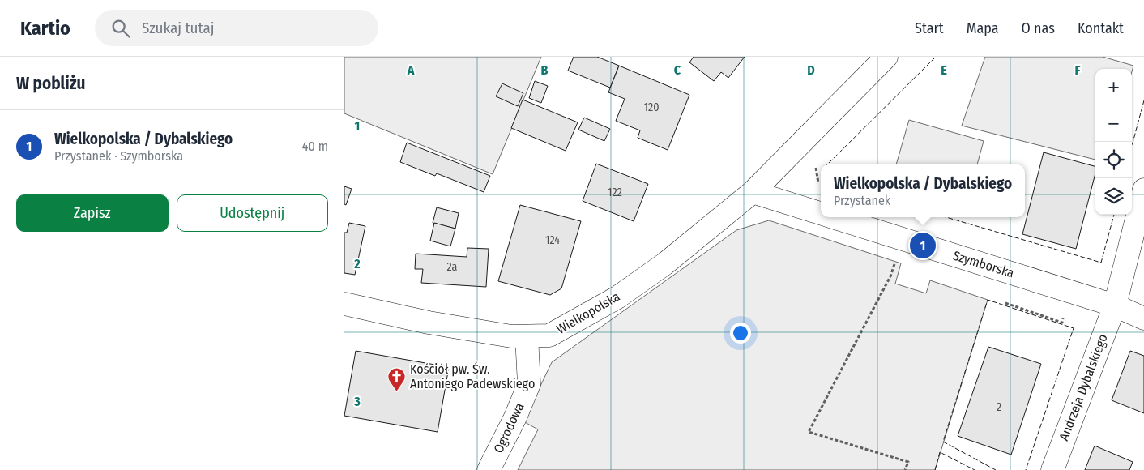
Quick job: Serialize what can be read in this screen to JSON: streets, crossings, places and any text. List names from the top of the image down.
{
  "streets": {
    "street": [
      "Szymborska",
      "Wielkopolska",
      "Andrzeja Dybalskiego",
      "Ogrodowa"
    ]
  },
  "crossings": [
    ["Szymborska", "Wielkopolska"],
    ["Szymborska", "Andrzeja Dybalskiego"],
    ["Wielkopolska", "Ogrodowa"]
  ],
  "places": {
    "church": ["Kościół pw. Św. Antoniego Padewskiego"]
  },
  "house_numbers": [
    "120",
    "122",
    "124",
    "2a",
    "2"
  ],
  "page": {
    "header": "Kartio",
    "search": "Szukaj tutaj",
    "nav": [
      "Start",
      "Mapa",
      "O nas",
      "Kontakt"
    ],
    "heading": "W pobliżu",
    "map_buttons": ["+", "−"],
    "list": [
      {
        "mark": "1",
        "name": "Wielkopolska / Dybalskiego",
        "note": "Przystanek · Szymborska",
        "value": "40 m"
      }
    ],
    "popup": ["Wielkopolska / Dybalskiego", "Przystanek"],
    "buttons": ["Zapisz", "Udostępnij"],
    "pins": "1"
  },
  "grid": {
    "columns": [
      "A",
      "B",
      "C",
      "D",
      "E",
      "F"
    ],
    "rows": ["1", "2", "3"]
  }
}
